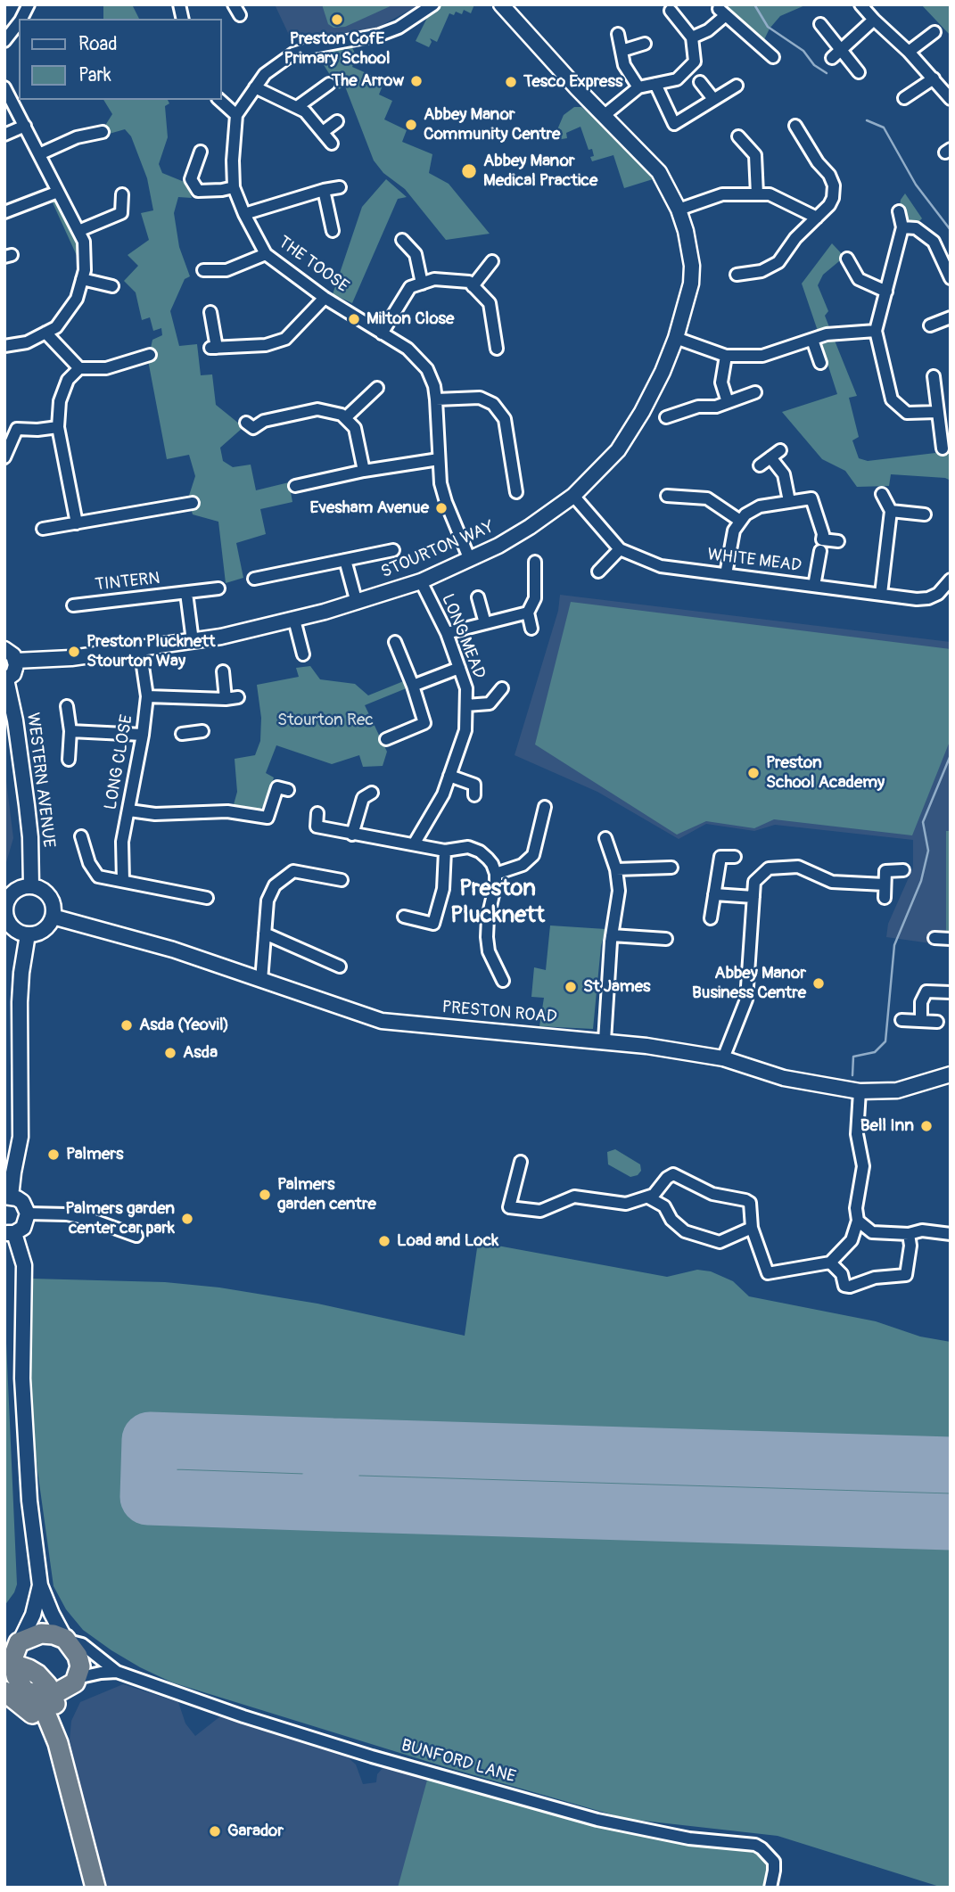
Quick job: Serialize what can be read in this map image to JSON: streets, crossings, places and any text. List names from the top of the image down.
{
  "streets": {
    "street": [
      "THE TOOSE",
      "STOURTON WAY",
      "WHITE MEAD",
      "TINTERN",
      "LONG MEAD",
      "LONG CLOSE",
      "WESTERN AVENUE",
      "PRESTON ROAD",
      "BUNFORD LANE"
    ]
  },
  "crossings": [
    ["THE TOOSE", "STOURTON WAY"],
    ["STOURTON WAY", "WHITE MEAD"],
    ["STOURTON WAY", "TINTERN"],
    ["STOURTON WAY", "LONG MEAD"],
    ["STOURTON WAY", "LONG CLOSE"],
    ["WESTERN AVENUE", "PRESTON ROAD"]
  ],
  "districts": ["Preston Plucknett"],
  "parks": ["Stourton Rec"],
  "places": [
    "Preston CofE Primary School",
    "The Arrow",
    "Tesco Express",
    "Abbey Manor Community Centre",
    "Abbey Manor Medical Practice",
    "Milton Close",
    "Evesham Avenue",
    "Preston Plucknett Stourton Way",
    "Preston School Academy",
    "Abbey Manor Business Centre",
    "St James",
    "Asda (Yeovil)",
    "Asda",
    "Bell Inn",
    "Palmers",
    "Palmers garden centre",
    "Palmers garden center car park",
    "Load and Lock",
    "Garador"
  ],
  "legend": ["Road", "Park"]
}
